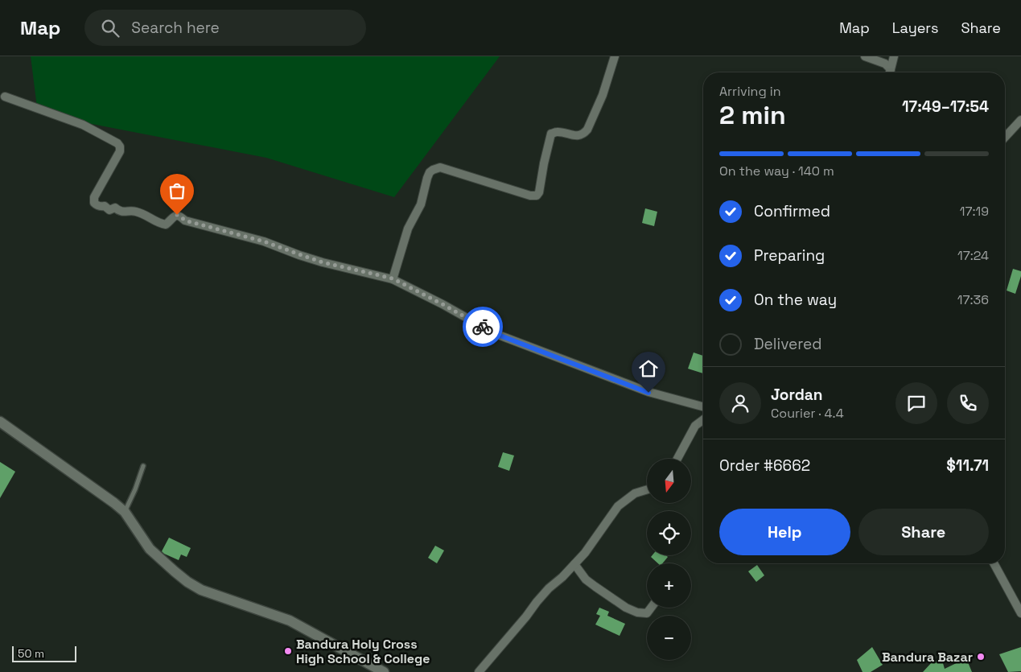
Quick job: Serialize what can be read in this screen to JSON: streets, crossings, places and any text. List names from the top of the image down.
{
  "places": ["Bandura Holy Cross High School & College", "Bandura Bazar"],
  "scale_bar": "50 m",
  "north": "bottom",
  "page": {
    "header": "Map",
    "search": "Search here",
    "nav": ["Map", "Layers", "Share"],
    "heading": ["2 min", "Arriving in", "17:49–17:54"],
    "panel": [
      "Jordan",
      "Courier · 4.4",
      "Order #6662",
      "$11.71"
    ],
    "bar": "On the way · 140 m",
    "list": [
      ["Confirmed", "17:19"],
      ["Preparing", "17:24"],
      ["On the way", "17:36"],
      "Delivered"
    ],
    "map_buttons": ["+", "−"],
    "buttons": ["Help", "Share"],
    "scale": "50 m"
  }
}
